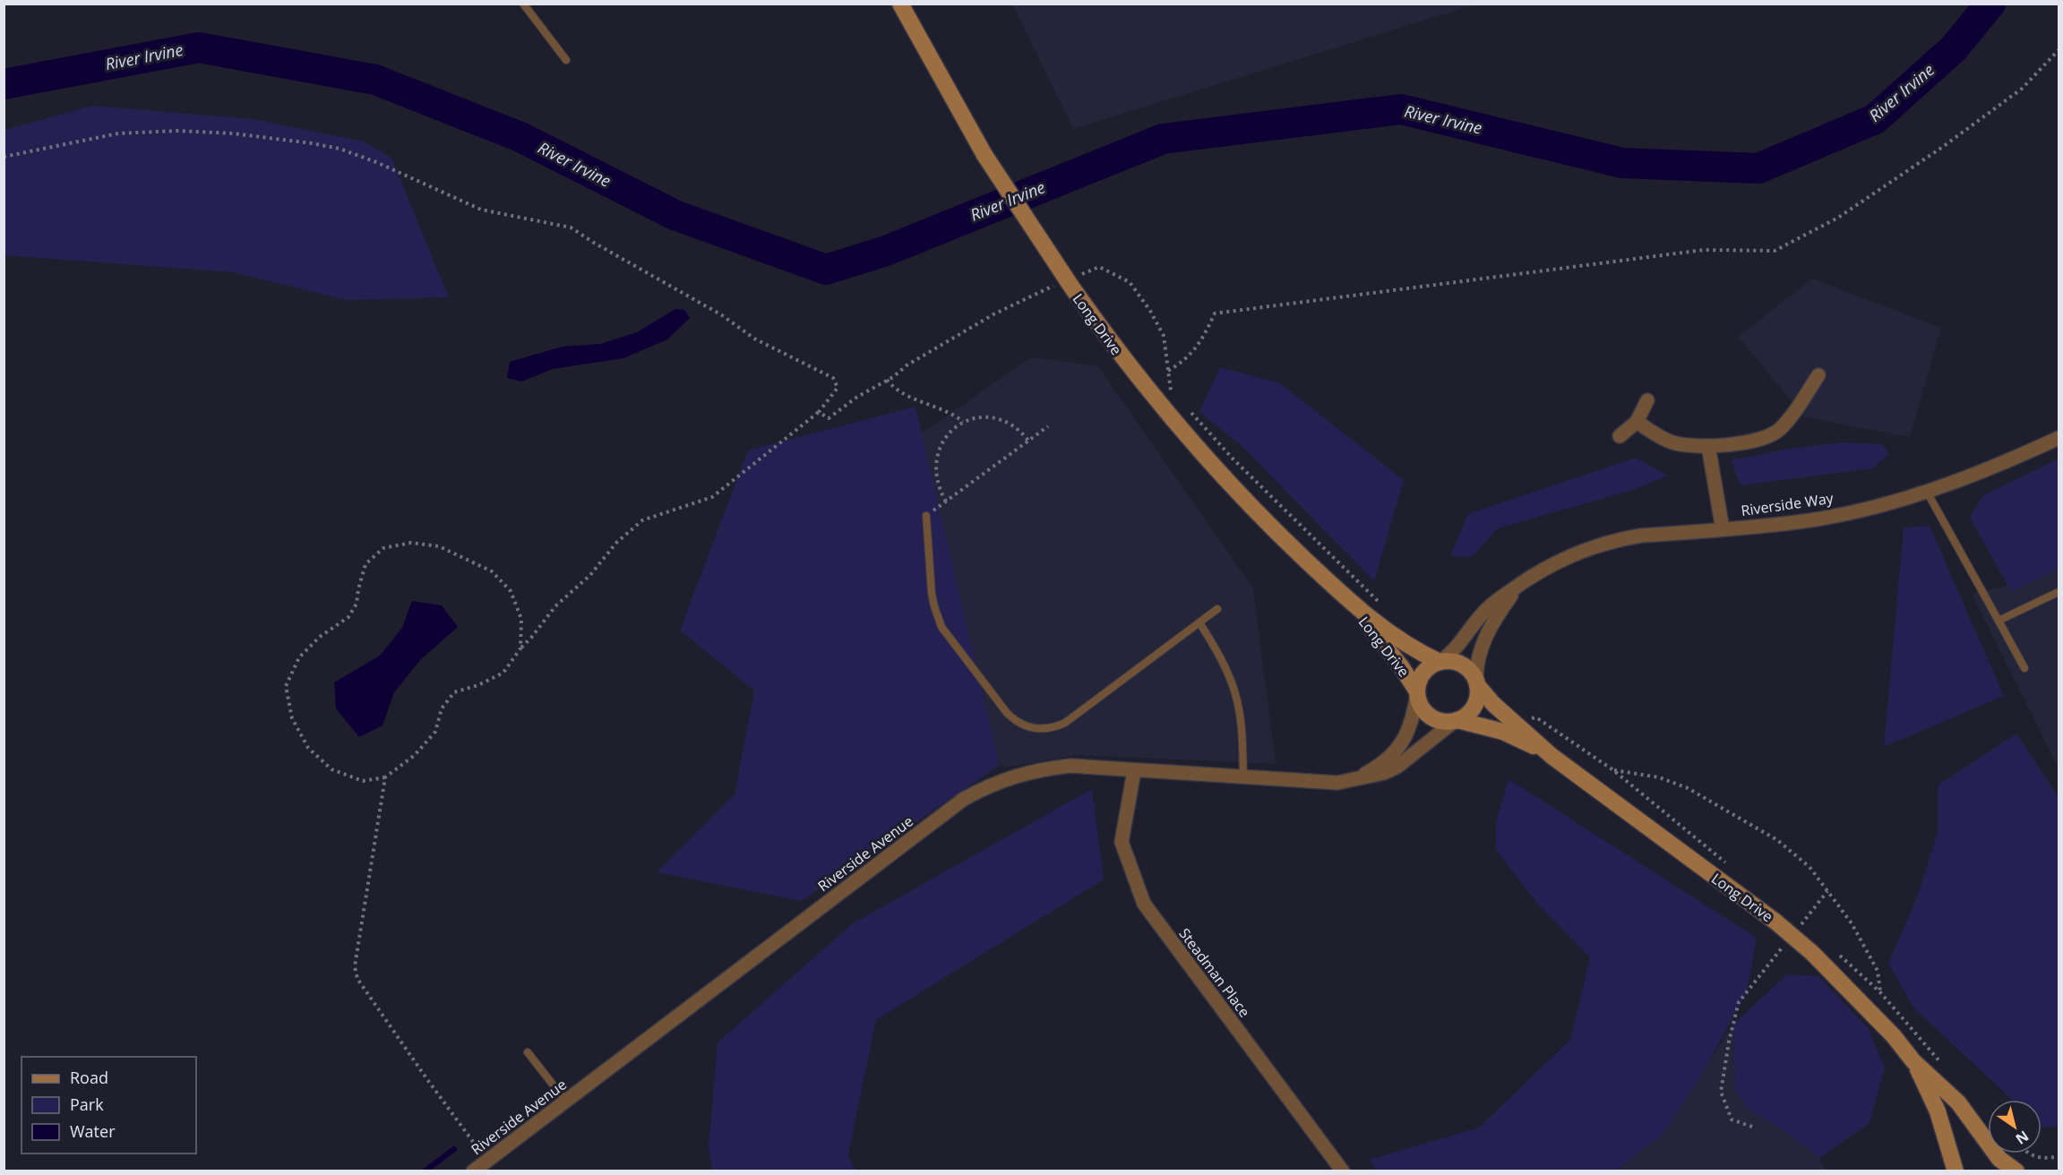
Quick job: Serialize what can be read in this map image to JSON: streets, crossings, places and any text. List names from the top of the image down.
{
  "streets": {
    "main road": ["Long Drive"],
    "street": ["Riverside Way", "Riverside Avenue", "Steadman Place"]
  },
  "crossings": [
    ["Long Drive", "Riverside Way"],
    ["Long Drive", "Riverside Avenue"],
    ["Riverside Way", "Riverside Avenue"],
    ["Riverside Avenue", "Steadman Place"]
  ],
  "water": ["River Irvine"],
  "legend": ["Road", "Park", "Water"],
  "north": "bottom right"
}
